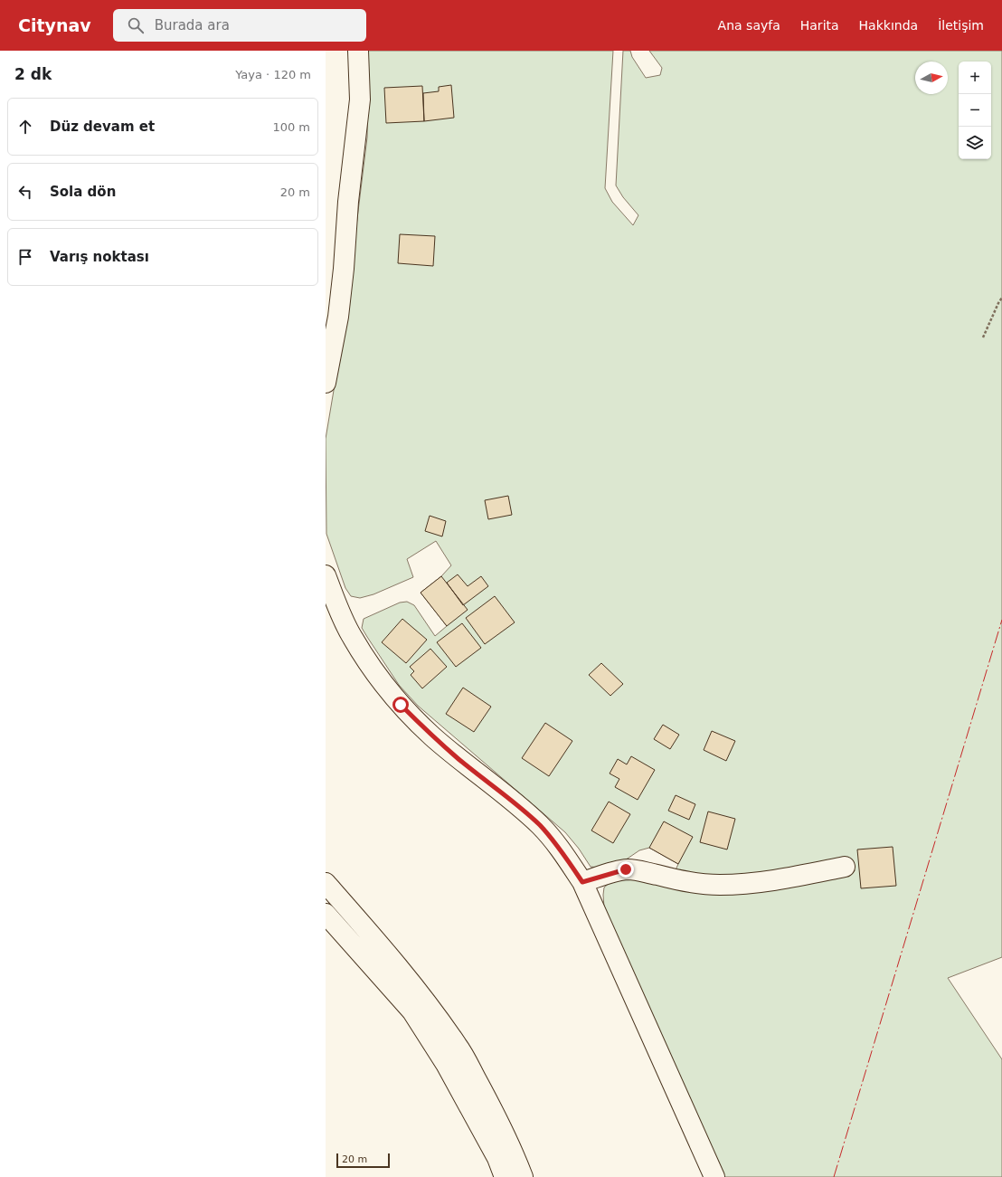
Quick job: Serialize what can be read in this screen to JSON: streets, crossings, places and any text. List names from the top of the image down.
{
  "scale_bar": "20 m",
  "north": "right",
  "page": {
    "header": "Citynav",
    "search": "Burada ara",
    "nav": [
      "Ana sayfa",
      "Harita",
      "Hakkında",
      "İletişim"
    ],
    "heading": ["2 dk", "Yaya · 120 m"],
    "map_buttons": ["+", "−"],
    "list": [
      ["Düz devam et", "100 m"],
      ["Sola dön", "20 m"],
      "Varış noktası"
    ],
    "scale": "20 m"
  }
}
